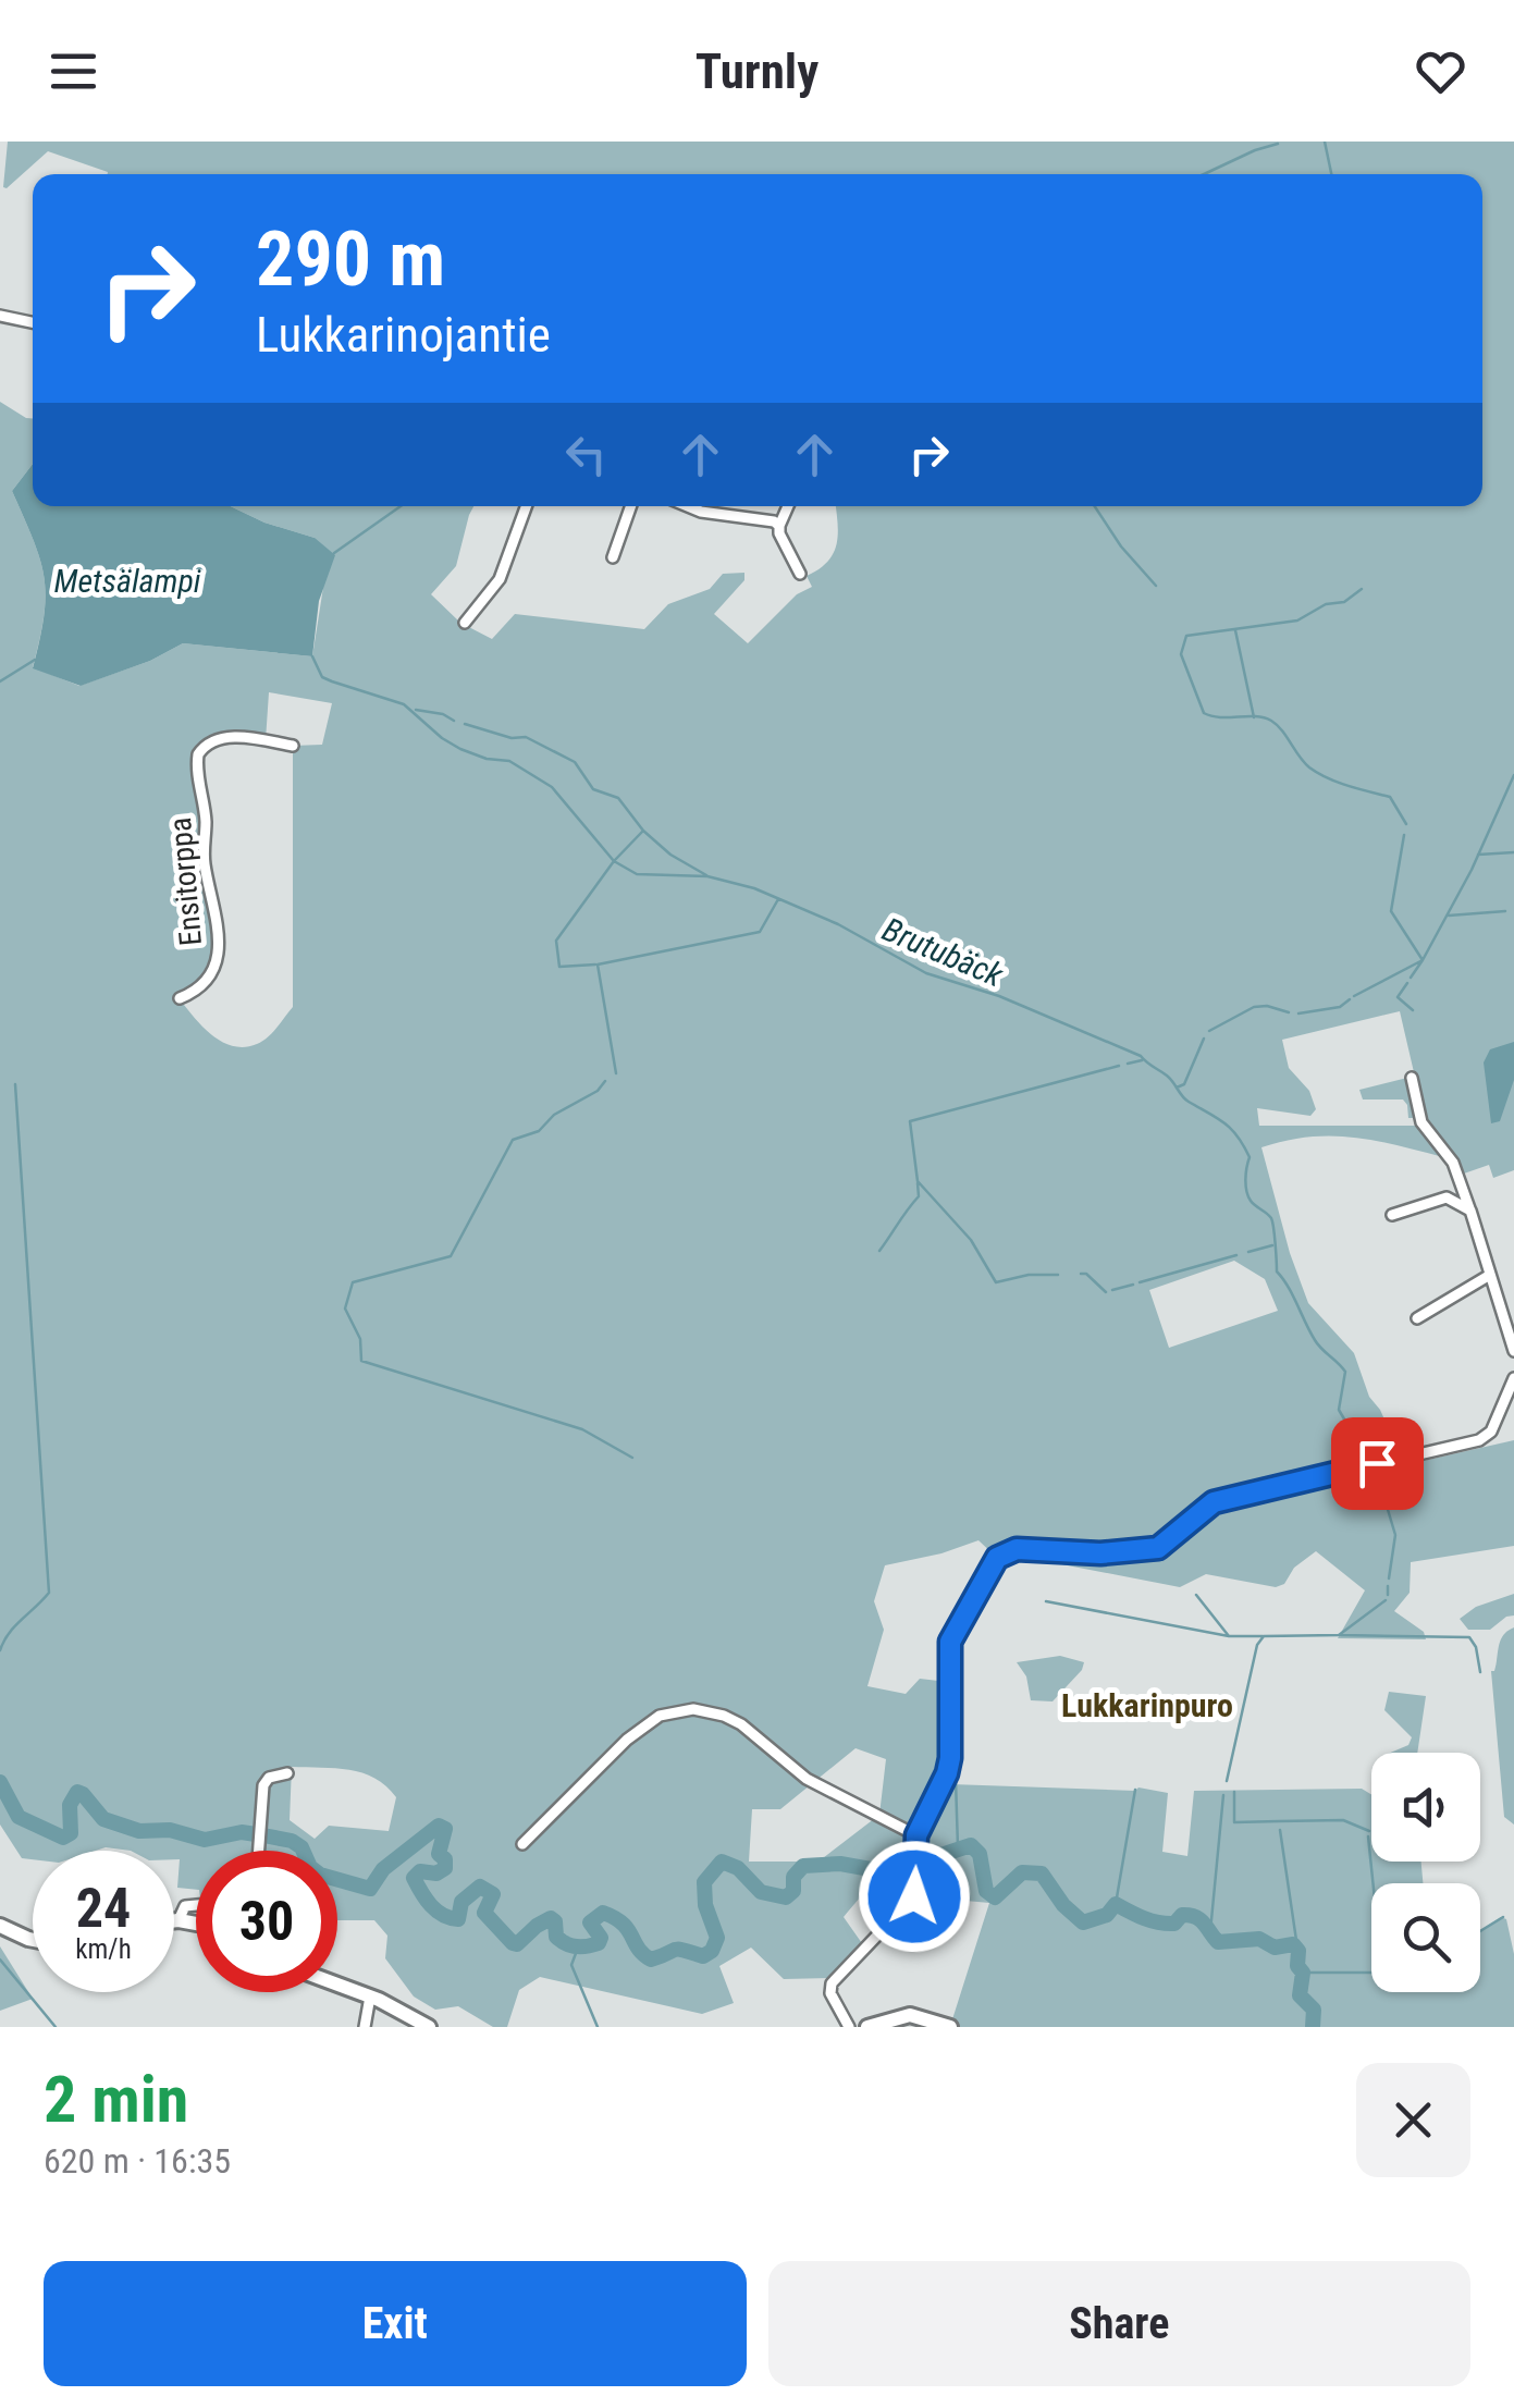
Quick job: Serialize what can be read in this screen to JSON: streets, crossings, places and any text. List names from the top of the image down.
{
  "streets": {
    "street": ["Ensitorppa"]
  },
  "districts": ["Lukkarinpuro"],
  "water": ["Metsälampi", "Brutubäck"],
  "page": {
    "header": "Turnly",
    "turn": ["290 m", "Lukkarinojantie"],
    "speed": "24 km/h",
    "limit": "30",
    "heading": ["2 min", "620 m · 16:35"],
    "buttons": ["Exit", "Share"]
  }
}
